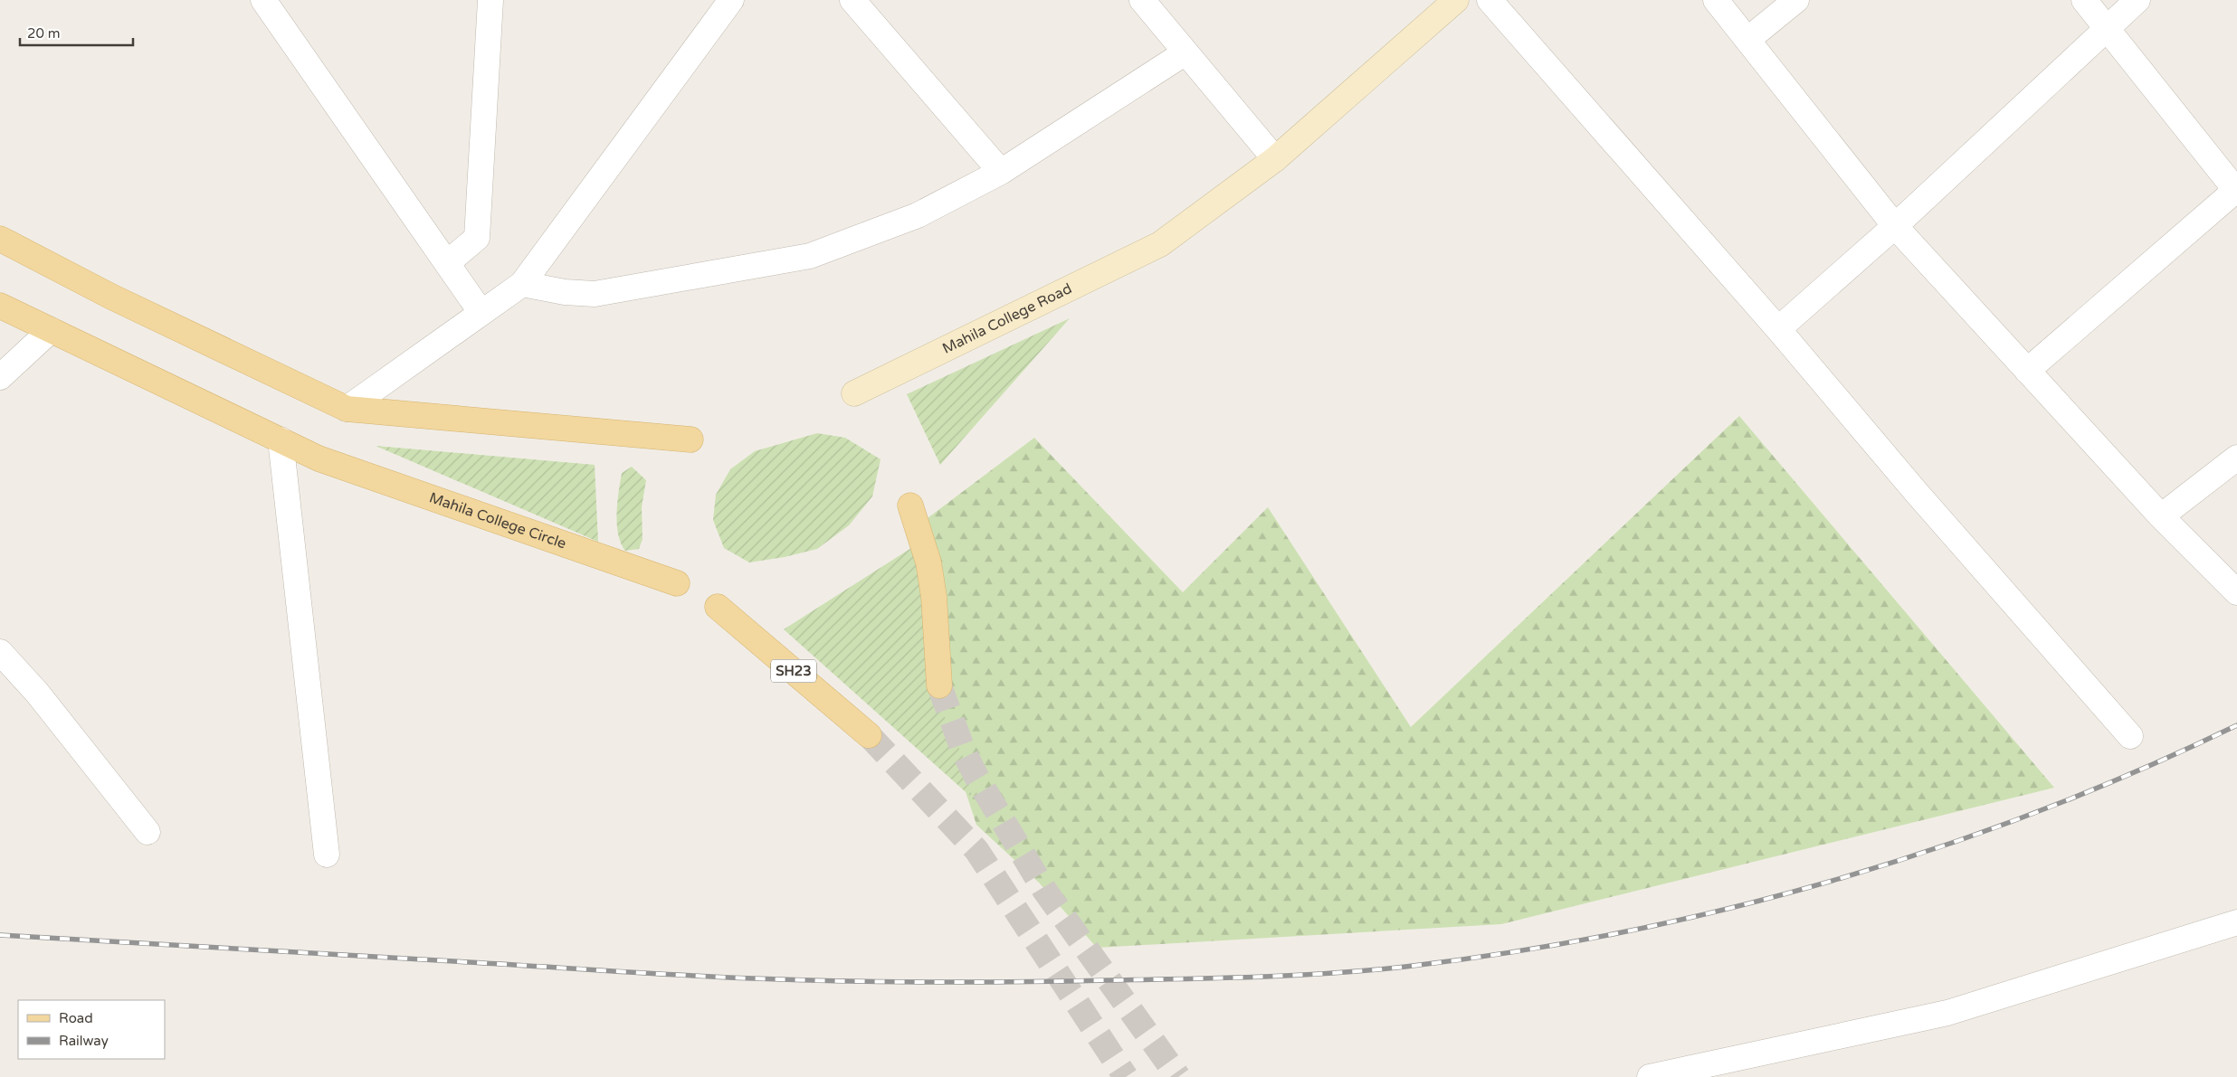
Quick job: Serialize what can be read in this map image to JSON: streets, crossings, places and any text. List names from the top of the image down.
{
  "streets": {
    "main road": ["Mahila College Road", "Mahila College Circle", "SH23"]
  },
  "legend": ["Road", "Railway"],
  "scale_bar": "20 m"
}
